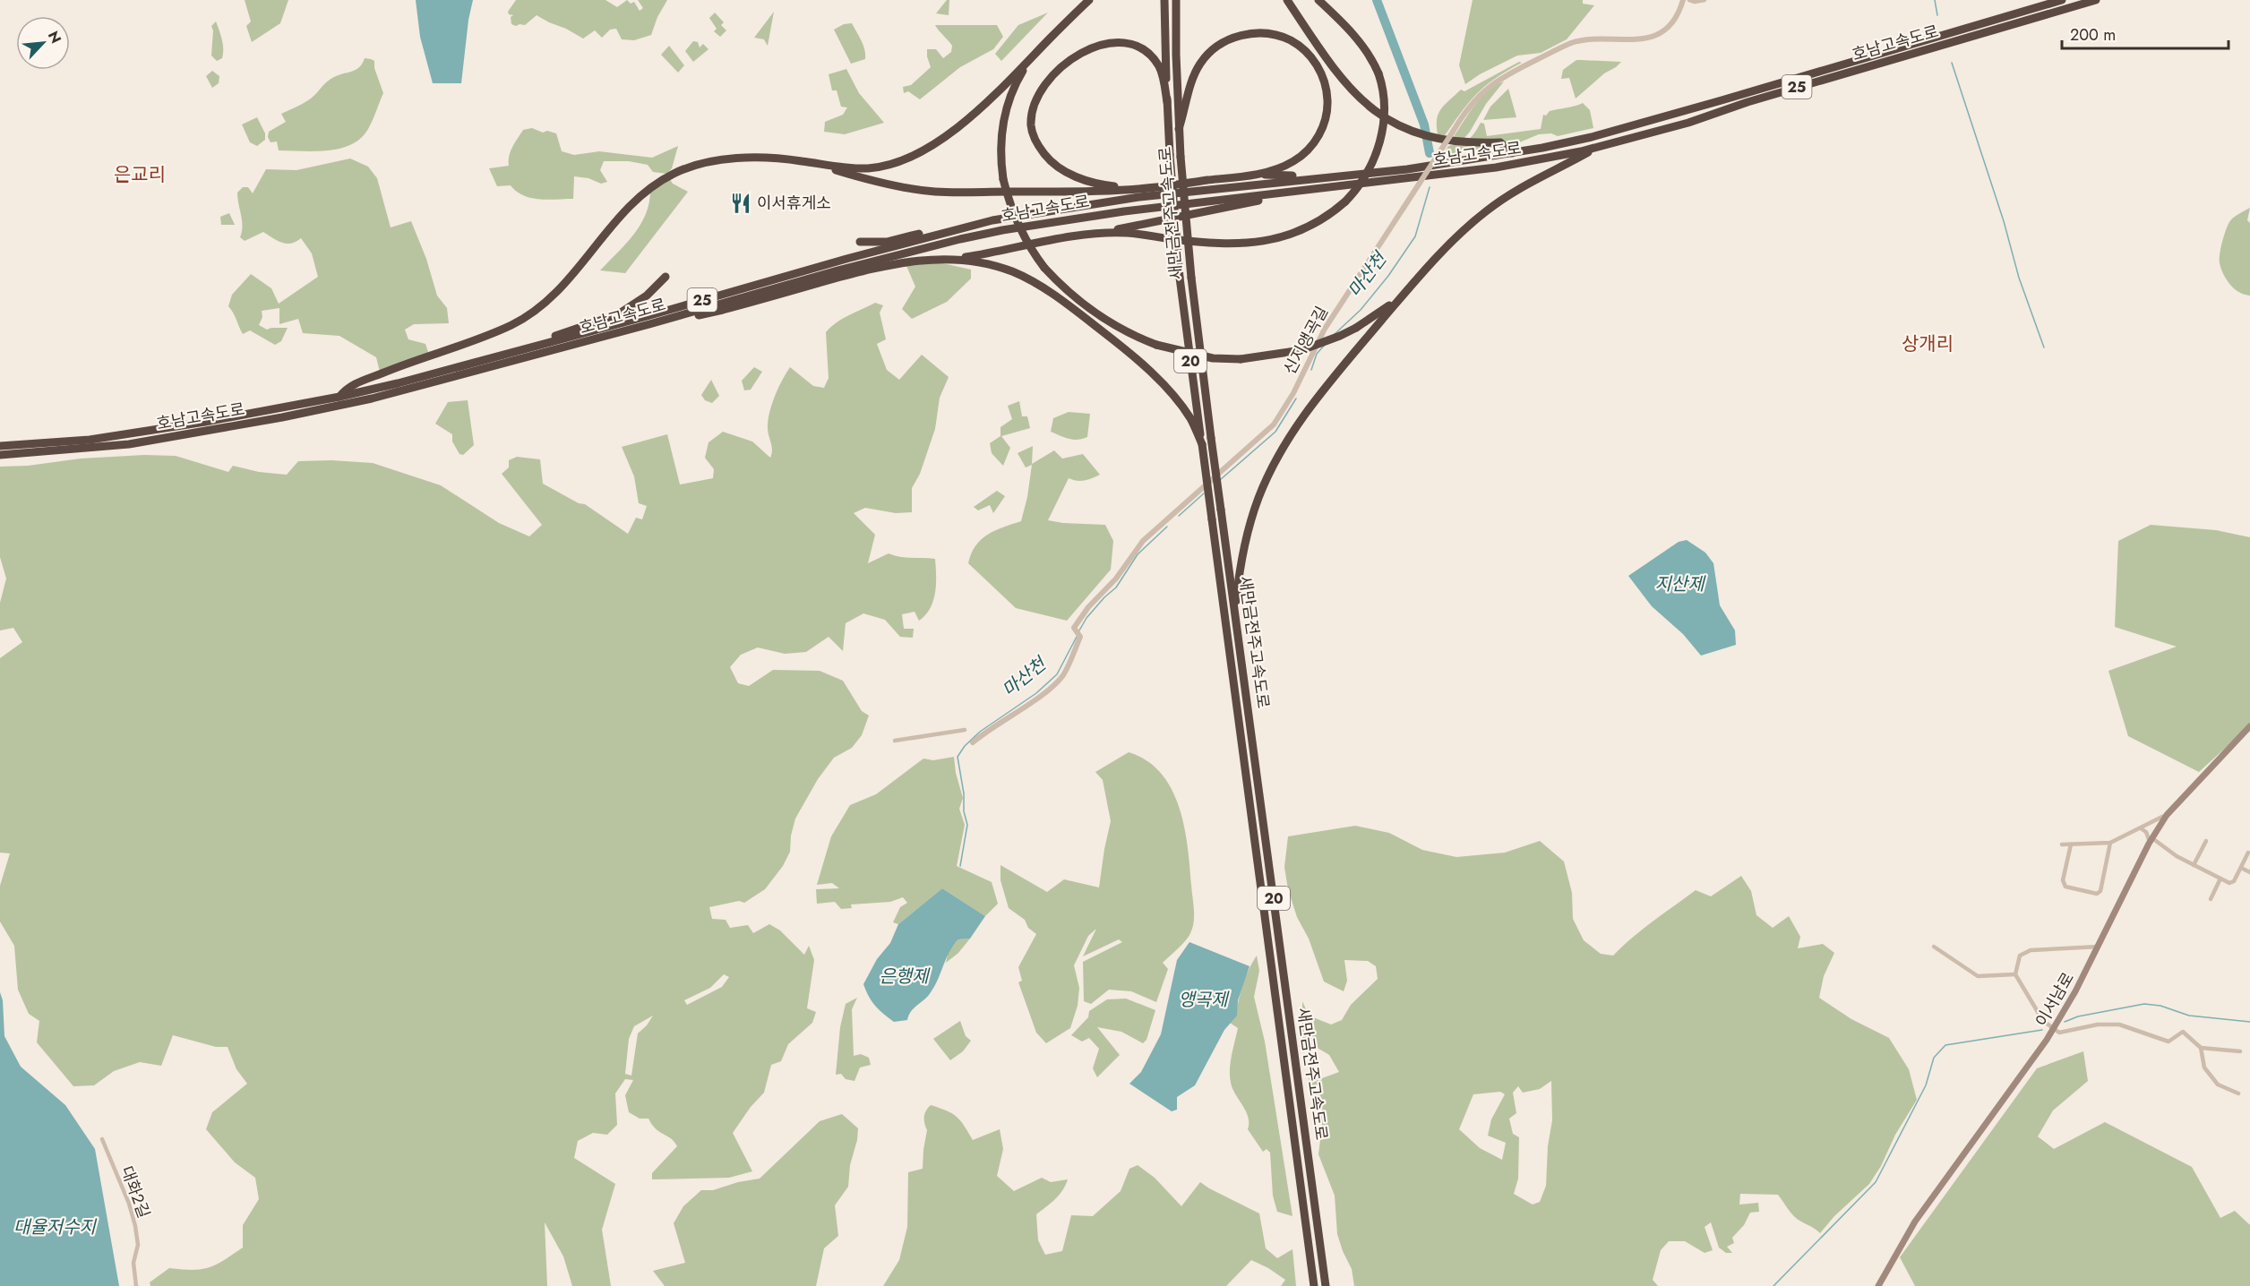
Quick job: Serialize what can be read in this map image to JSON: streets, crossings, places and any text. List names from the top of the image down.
{
  "streets": {
    "highway": [
      "호남고속도로",
      "25",
      "새만금전주고속도로",
      "20"
    ],
    "main road": ["이서남로"],
    "street": ["신지앵곡길", "대화2길"]
  },
  "districts": ["은교리", "상개리"],
  "water": [
    "마산천",
    "지산제",
    "은행제",
    "앵곡제",
    "대율저수지"
  ],
  "places": {
    "restaurant": ["이서휴게소"]
  },
  "scale_bar": "200 m",
  "north": "top right"
}
